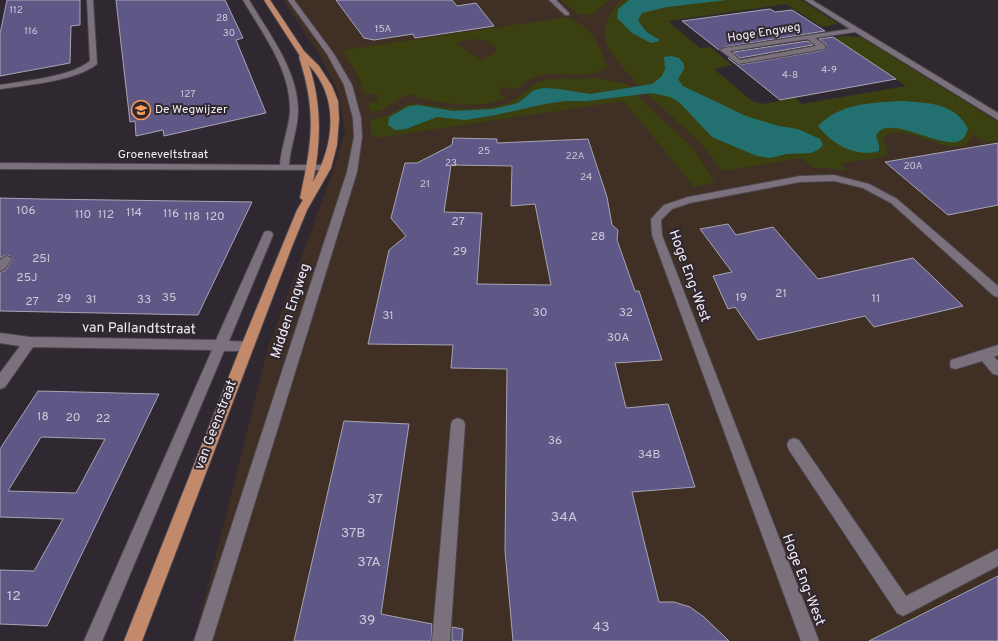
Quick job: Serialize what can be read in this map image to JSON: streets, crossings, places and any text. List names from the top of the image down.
{
  "streets": {
    "main road": ["van Geenstraat"],
    "street": [
      "Hoge Engweg",
      "Groeneveltstraat",
      "Hoge Eng-West",
      "Midden Engweg",
      "van Pallandtstraat"
    ]
  },
  "crossings": [
    ["Groeneveltstraat", "van Geenstraat"],
    ["van Pallandtstraat", "van Geenstraat"]
  ],
  "places": {
    "school or university": ["De Wegwijzer"]
  },
  "house_numbers": [
    "112",
    "28",
    "15A",
    "116",
    "30",
    "4-9",
    "4-8",
    "127",
    "25",
    "22A",
    "23",
    "20A",
    "24",
    "21",
    "106",
    "114",
    "116",
    "110",
    "112",
    "118",
    "120",
    "27",
    "28",
    "29",
    "25I",
    "25J",
    "21",
    "35",
    "19",
    "29",
    "11",
    "31",
    "33",
    "27",
    "30",
    "32",
    "31",
    "30A",
    "18",
    "20",
    "22",
    "36",
    "34B",
    "37",
    "34A",
    "37B",
    "37A",
    "12",
    "39",
    "43"
  ]
}
